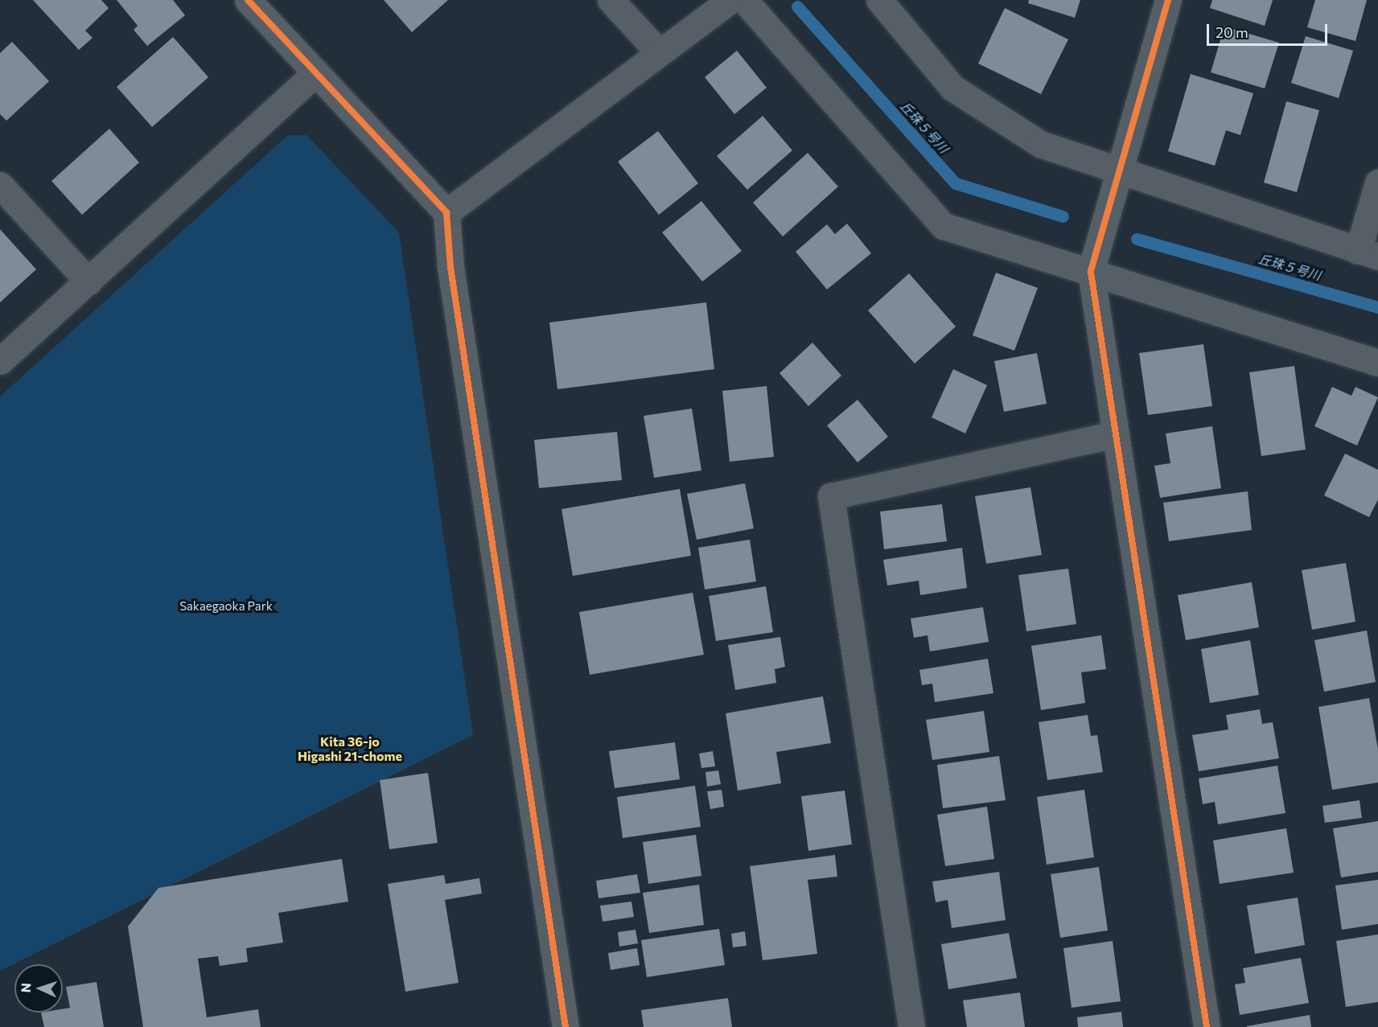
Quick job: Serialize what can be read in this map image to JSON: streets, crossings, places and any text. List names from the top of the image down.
{
  "districts": ["Kita 36-jo Higashi 21-chome"],
  "water": ["丘珠５号川"],
  "parks": ["Sakaegaoka Park"],
  "scale_bar": "20 m",
  "north": "left"
}
